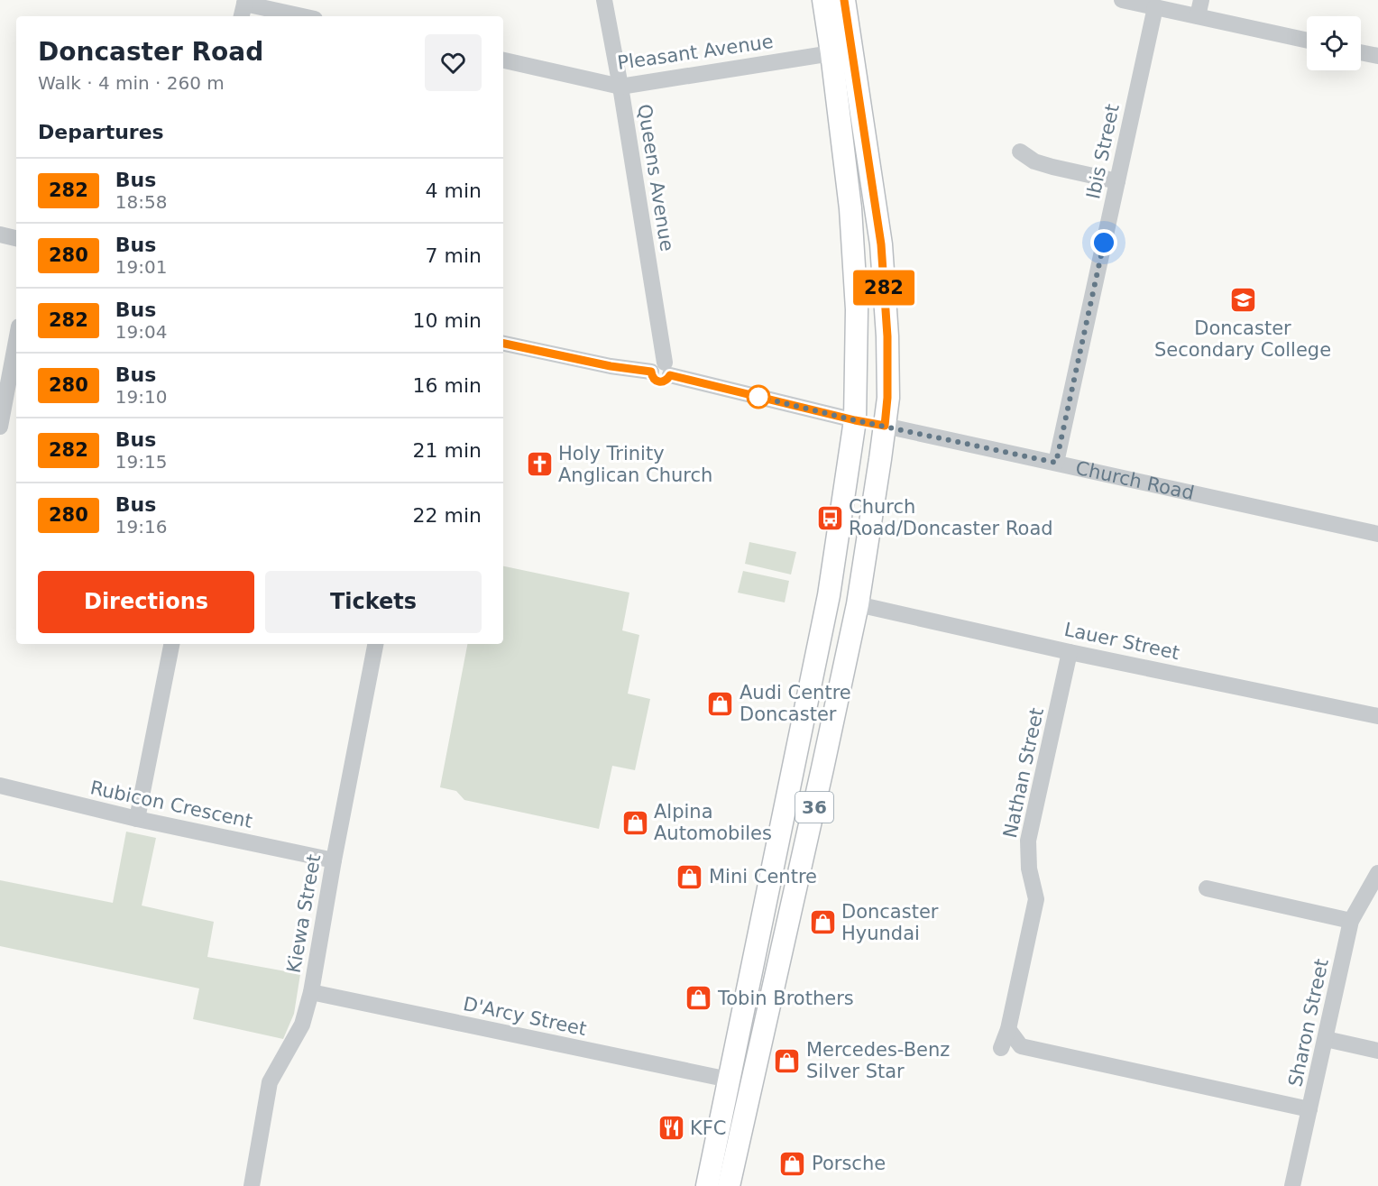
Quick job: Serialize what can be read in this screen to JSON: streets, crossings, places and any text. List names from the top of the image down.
{
  "streets": {
    "main road": ["Church Road", "36"],
    "street": [
      "Pleasant Avenue",
      "Ibis Street",
      "Queens Avenue",
      "Lauer Street",
      "Nathan Street",
      "Rubicon Crescent",
      "Kiewa Street",
      "D'Arcy Street",
      "Sharon Street"
    ]
  },
  "crossings": [
    ["Pleasant Avenue", "Queens Avenue"],
    ["Pleasant Avenue", "36"],
    ["Ibis Street", "Church Road"],
    ["Queens Avenue", "Church Road"],
    ["Church Road", "36"],
    ["Lauer Street", "Nathan Street"],
    ["Lauer Street", "36"],
    ["Rubicon Crescent", "Kiewa Street"],
    ["36", "D'Arcy Street"],
    ["Kiewa Street", "D'Arcy Street"]
  ],
  "places": {
    "school or university": ["Doncaster Secondary College"],
    "church": ["Holy Trinity Anglican Church"],
    "bus stop": ["Church Road/Doncaster Road"],
    "shop": [
      "Audi Centre Doncaster",
      "Alpina Automobiles",
      "Mini Centre",
      "Doncaster Hyundai",
      "Tobin Brothers",
      "Mercedes-Benz Silver Star",
      "Porsche"
    ],
    "restaurant": ["KFC"]
  },
  "lines": ["bus line 282"],
  "page": {
    "on_map": "282",
    "heading": [
      ["Doncaster Road", "Walk · 4 min · 260 m"],
      "Departures"
    ],
    "list": [
      {
        "mark": "282",
        "name": "Bus",
        "note": "18:58",
        "value": "4 min"
      },
      {
        "mark": "280",
        "name": "Bus",
        "note": "19:01",
        "value": "7 min"
      },
      {
        "mark": "282",
        "name": "Bus",
        "note": "19:04",
        "value": "10 min"
      },
      {
        "mark": "280",
        "name": "Bus",
        "note": "19:10",
        "value": "16 min"
      },
      {
        "mark": "282",
        "name": "Bus",
        "note": "19:15",
        "value": "21 min"
      },
      {
        "mark": "280",
        "name": "Bus",
        "note": "19:16",
        "value": "22 min"
      }
    ],
    "buttons": ["Directions", "Tickets"]
  }
}
